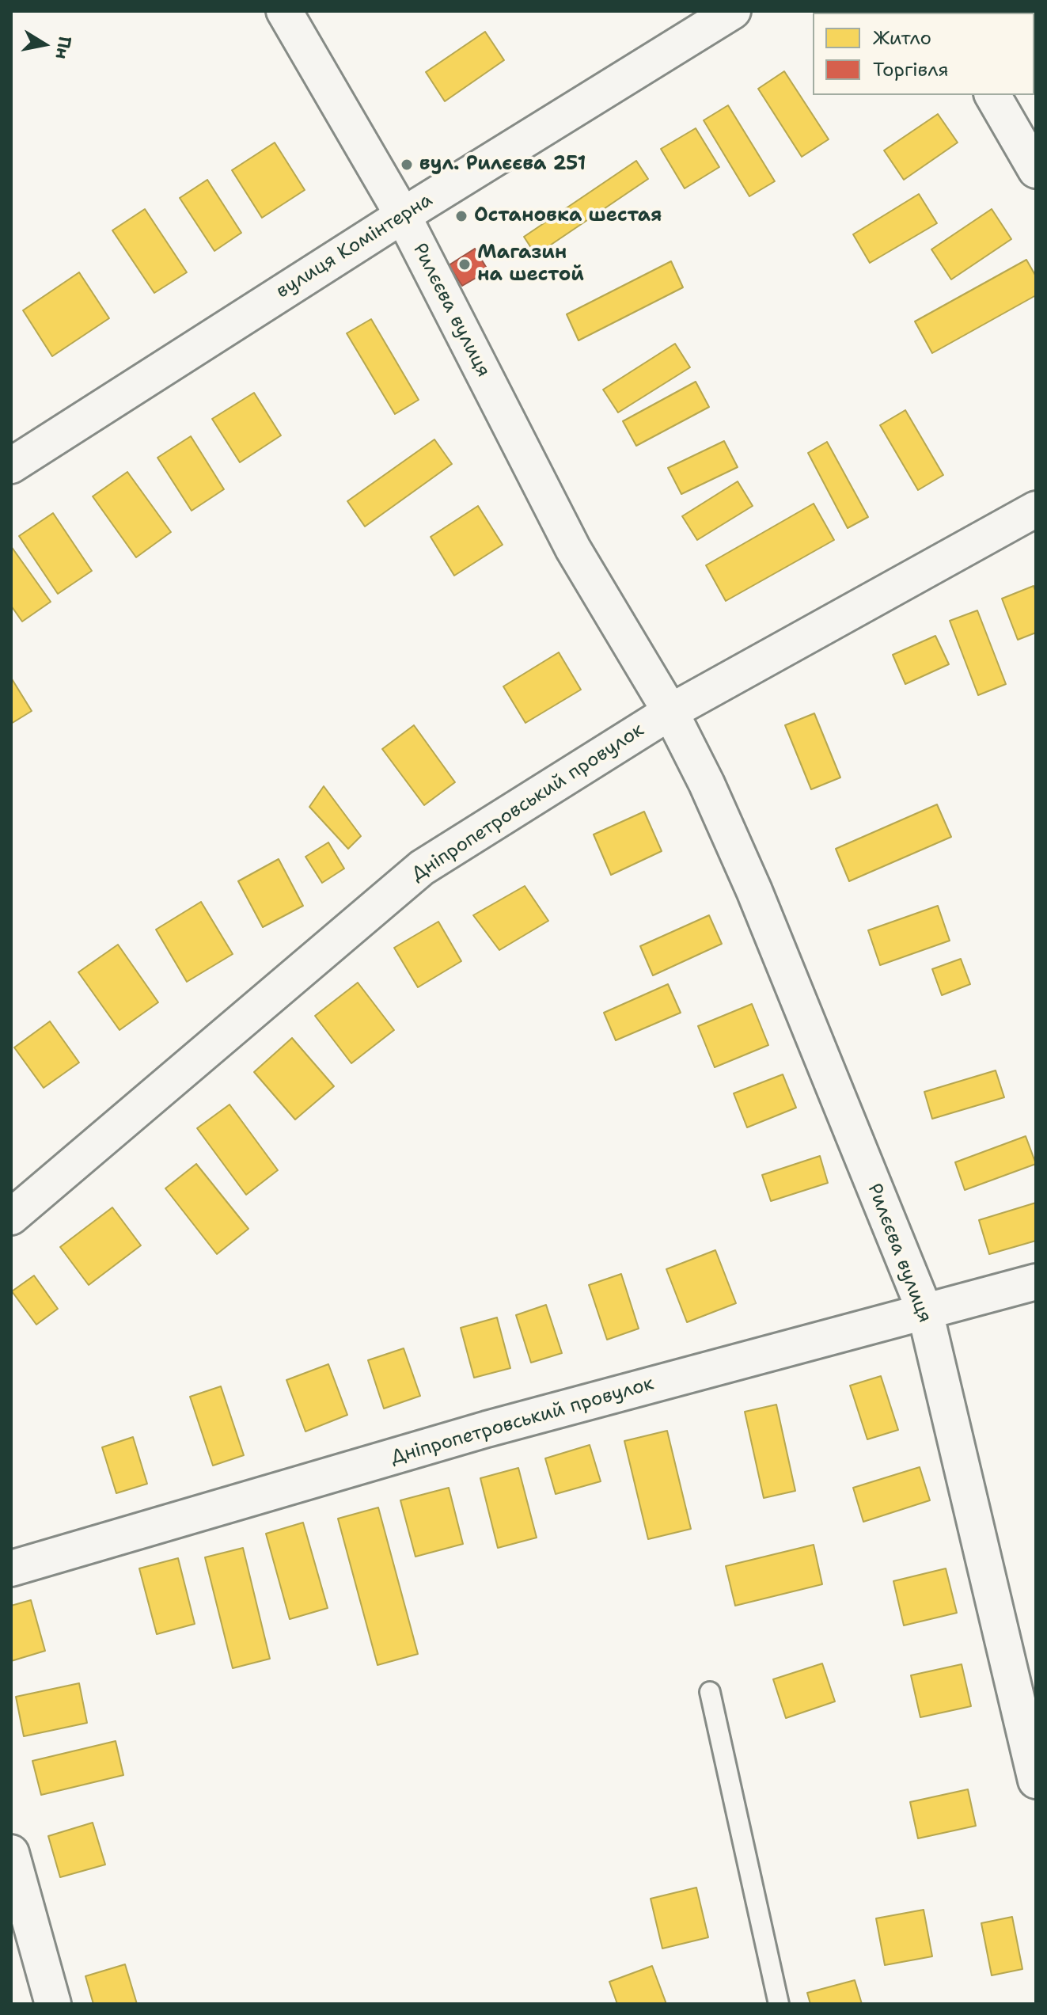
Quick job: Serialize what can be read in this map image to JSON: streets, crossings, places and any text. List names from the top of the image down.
{
  "streets": {
    "street": ["вулиця Комінтерна", "Рилєєва вулиця", "Дніпропетровський провулок"]
  },
  "crossings": [
    ["вулиця Комінтерна", "Рилєєва вулиця"],
    ["Рилєєва вулиця", "Дніпропетровський провулок"]
  ],
  "places": ["вул. Рилєєва 251", "Остановка шестая", "Магазин на шестой"],
  "legend": ["Житло", "Торгівля"],
  "north": "right"
}
